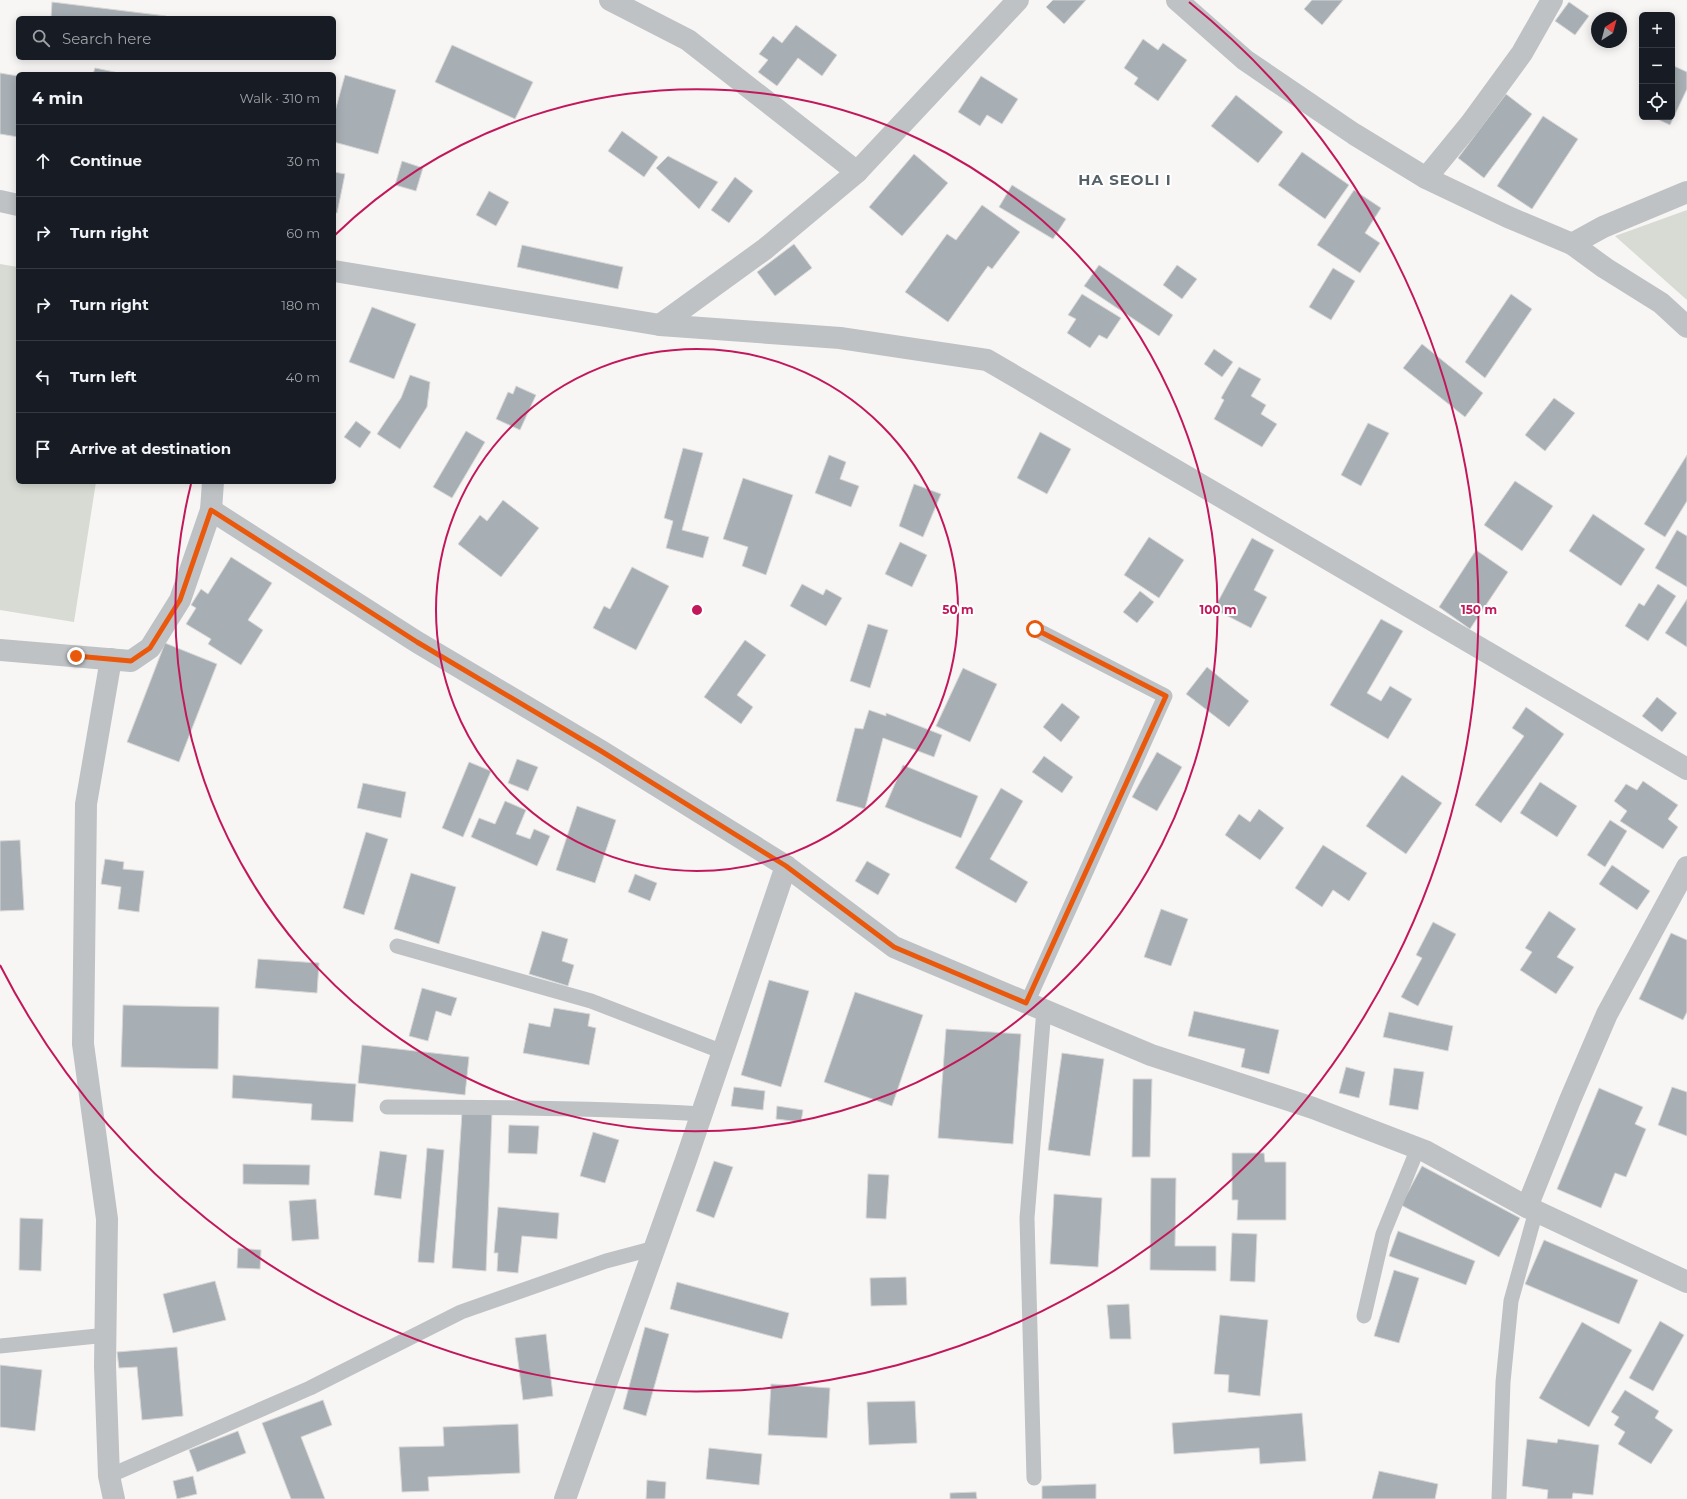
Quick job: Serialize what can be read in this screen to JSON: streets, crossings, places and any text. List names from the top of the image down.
{
  "districts": ["HA SEOLI I"],
  "north": "top right",
  "page": {
    "map_buttons": ["+", "−"],
    "search": "Search here",
    "heading": ["4 min", "Walk · 310 m"],
    "list": [
      ["Continue", "30 m"],
      ["Turn right", "60 m"],
      ["Turn right", "180 m"],
      ["Turn left", "40 m"],
      "Arrive at destination"
    ]
  },
  "rings": ["50 m", "100 m", "150 m"]
}
